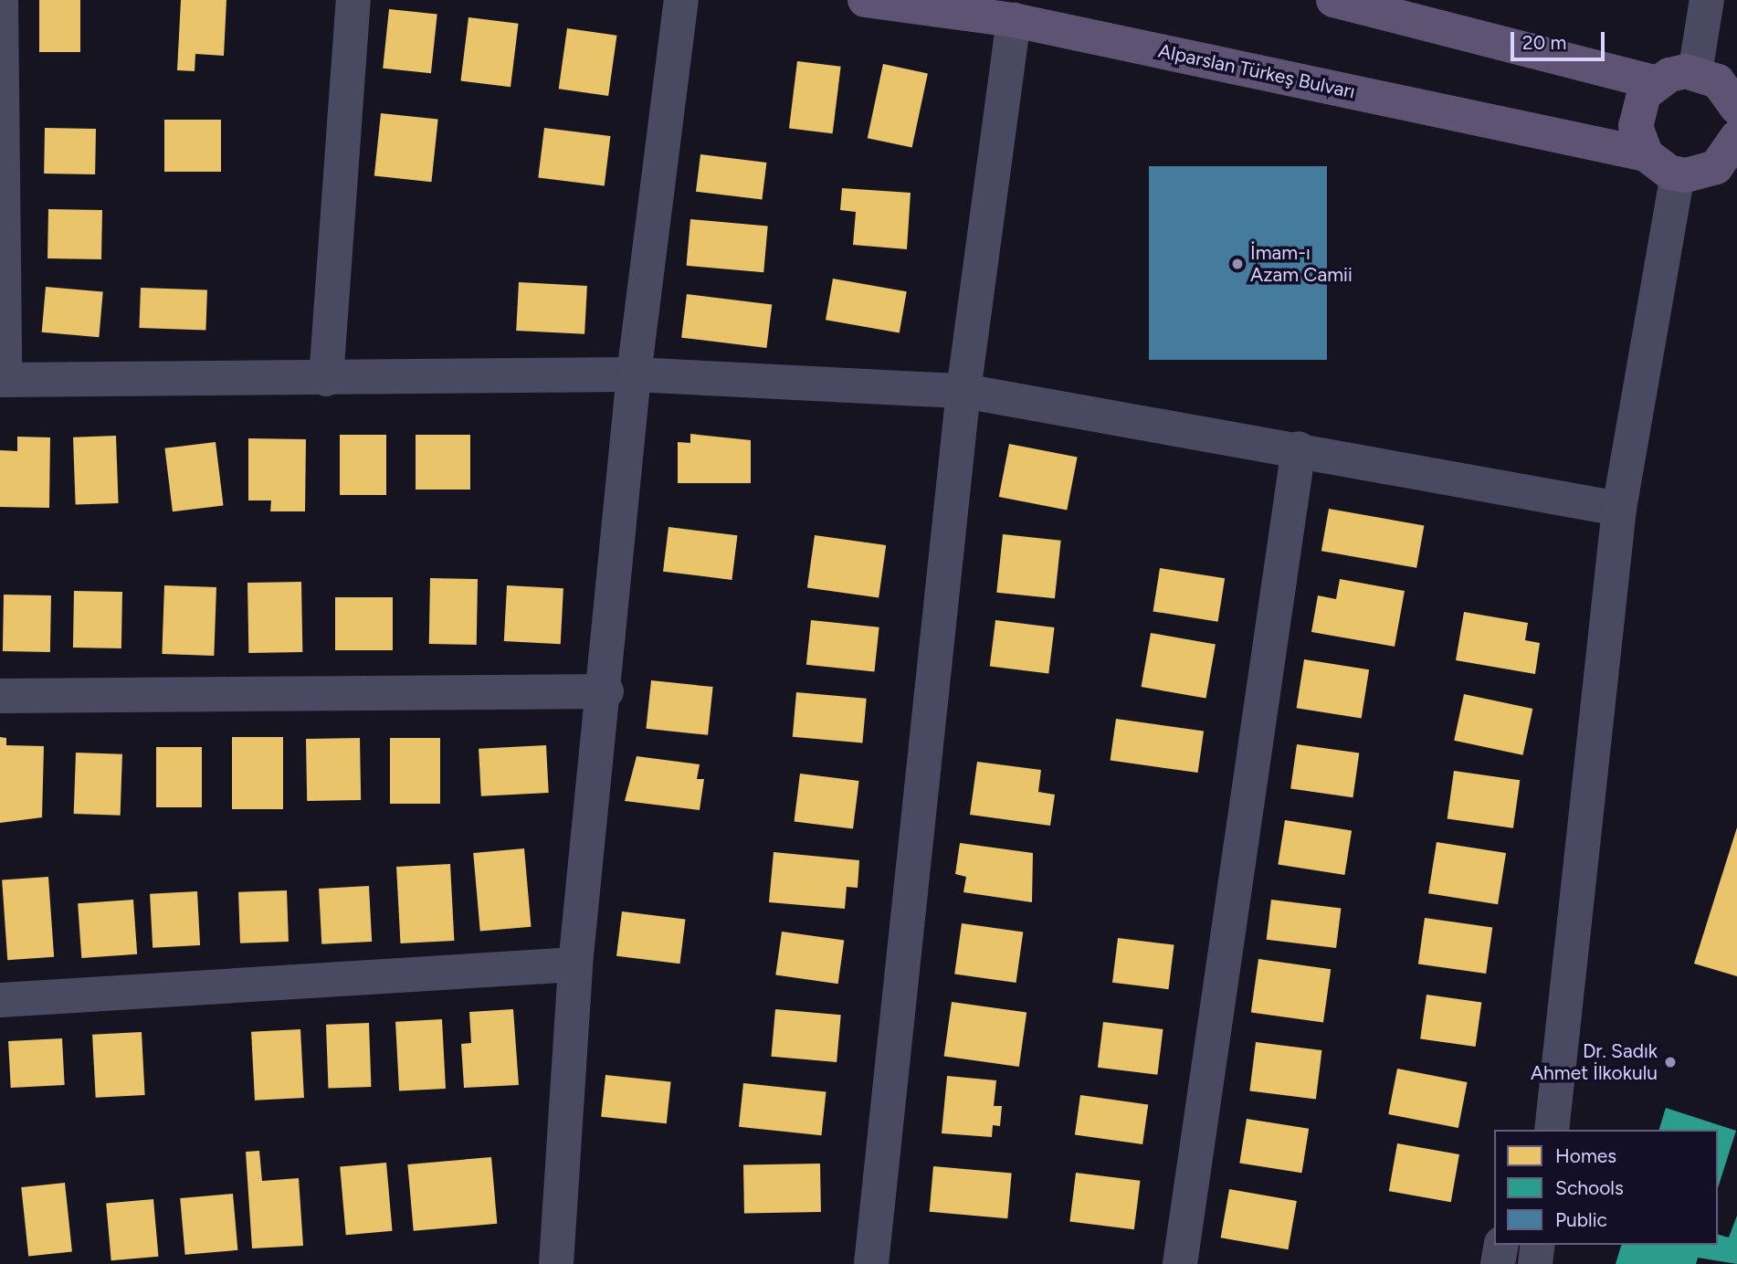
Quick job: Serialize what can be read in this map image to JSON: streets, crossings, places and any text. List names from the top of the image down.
{
  "streets": {
    "main road": ["Alparslan Türkeş Bulvarı"]
  },
  "places": ["İmam-ı Azam Camii", "Dr. Sadık Ahmet İlkokulu"],
  "legend": ["Homes", "Schools", "Public"],
  "scale_bar": "20 m"
}
